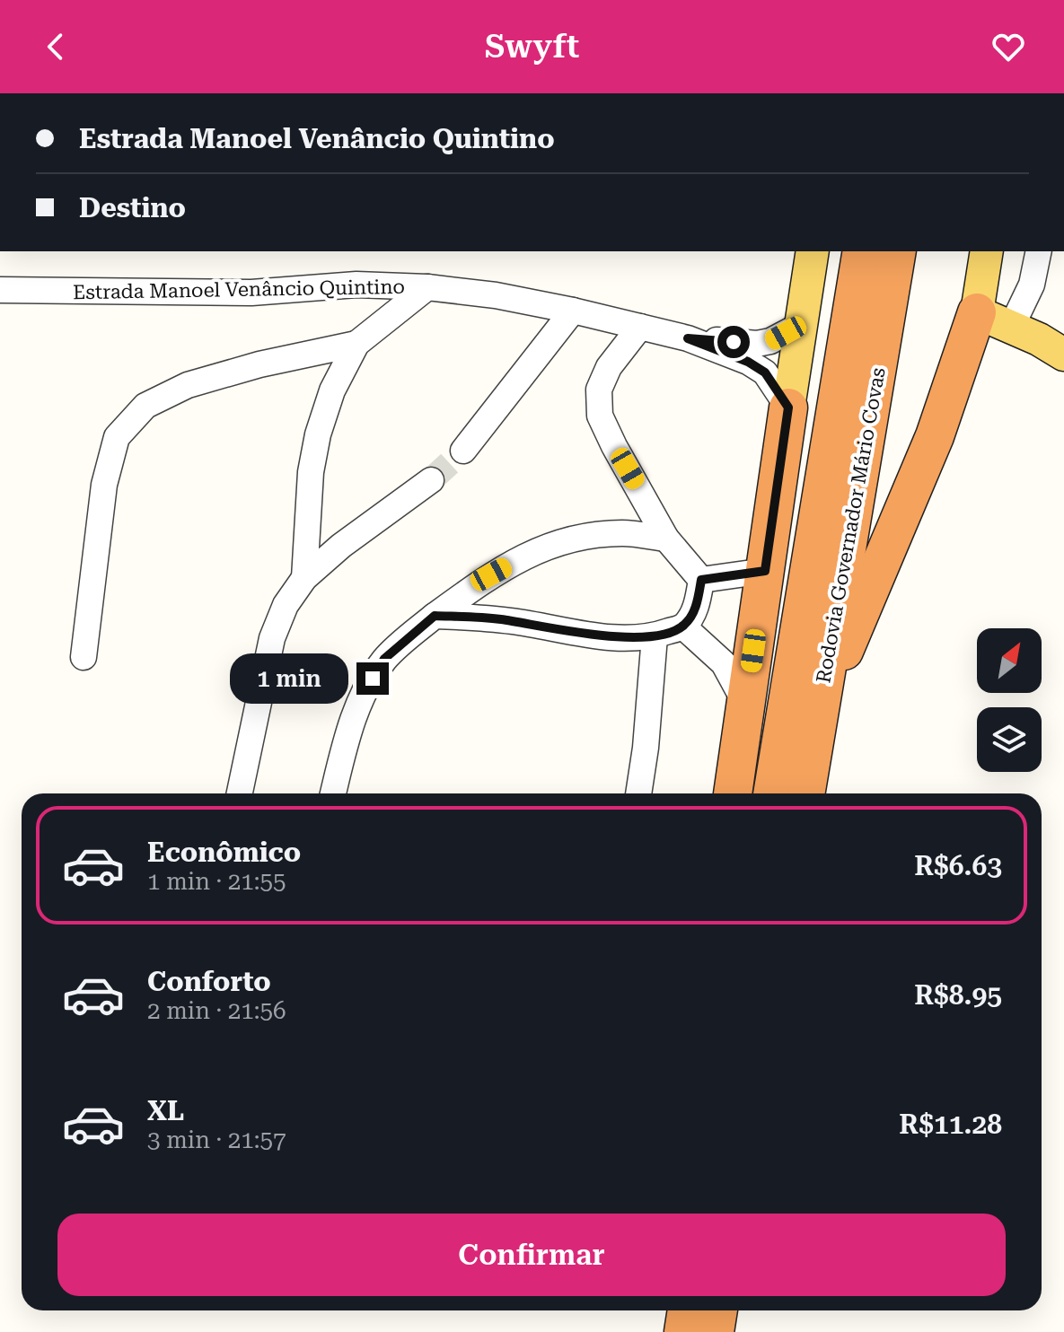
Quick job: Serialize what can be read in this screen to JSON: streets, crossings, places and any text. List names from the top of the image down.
{
  "streets": {
    "highway": ["Rodovia Governador Mário Covas"],
    "street": ["Estrada Manoel Venâncio Quintino"]
  },
  "north": "top right",
  "page": {
    "header": "Swyft",
    "banner": ["Estrada Manoel Venâncio Quintino", "Destino"],
    "bubble": "1 min",
    "list": [
      {
        "name": "Econômico",
        "note": "1 min · 21:55",
        "value": "R$6.63"
      },
      {
        "name": "Conforto",
        "note": "2 min · 21:56",
        "value": "R$8.95"
      },
      {
        "name": "XL",
        "note": "3 min · 21:57",
        "value": "R$11.28"
      }
    ],
    "buttons": "Confirmar"
  }
}
